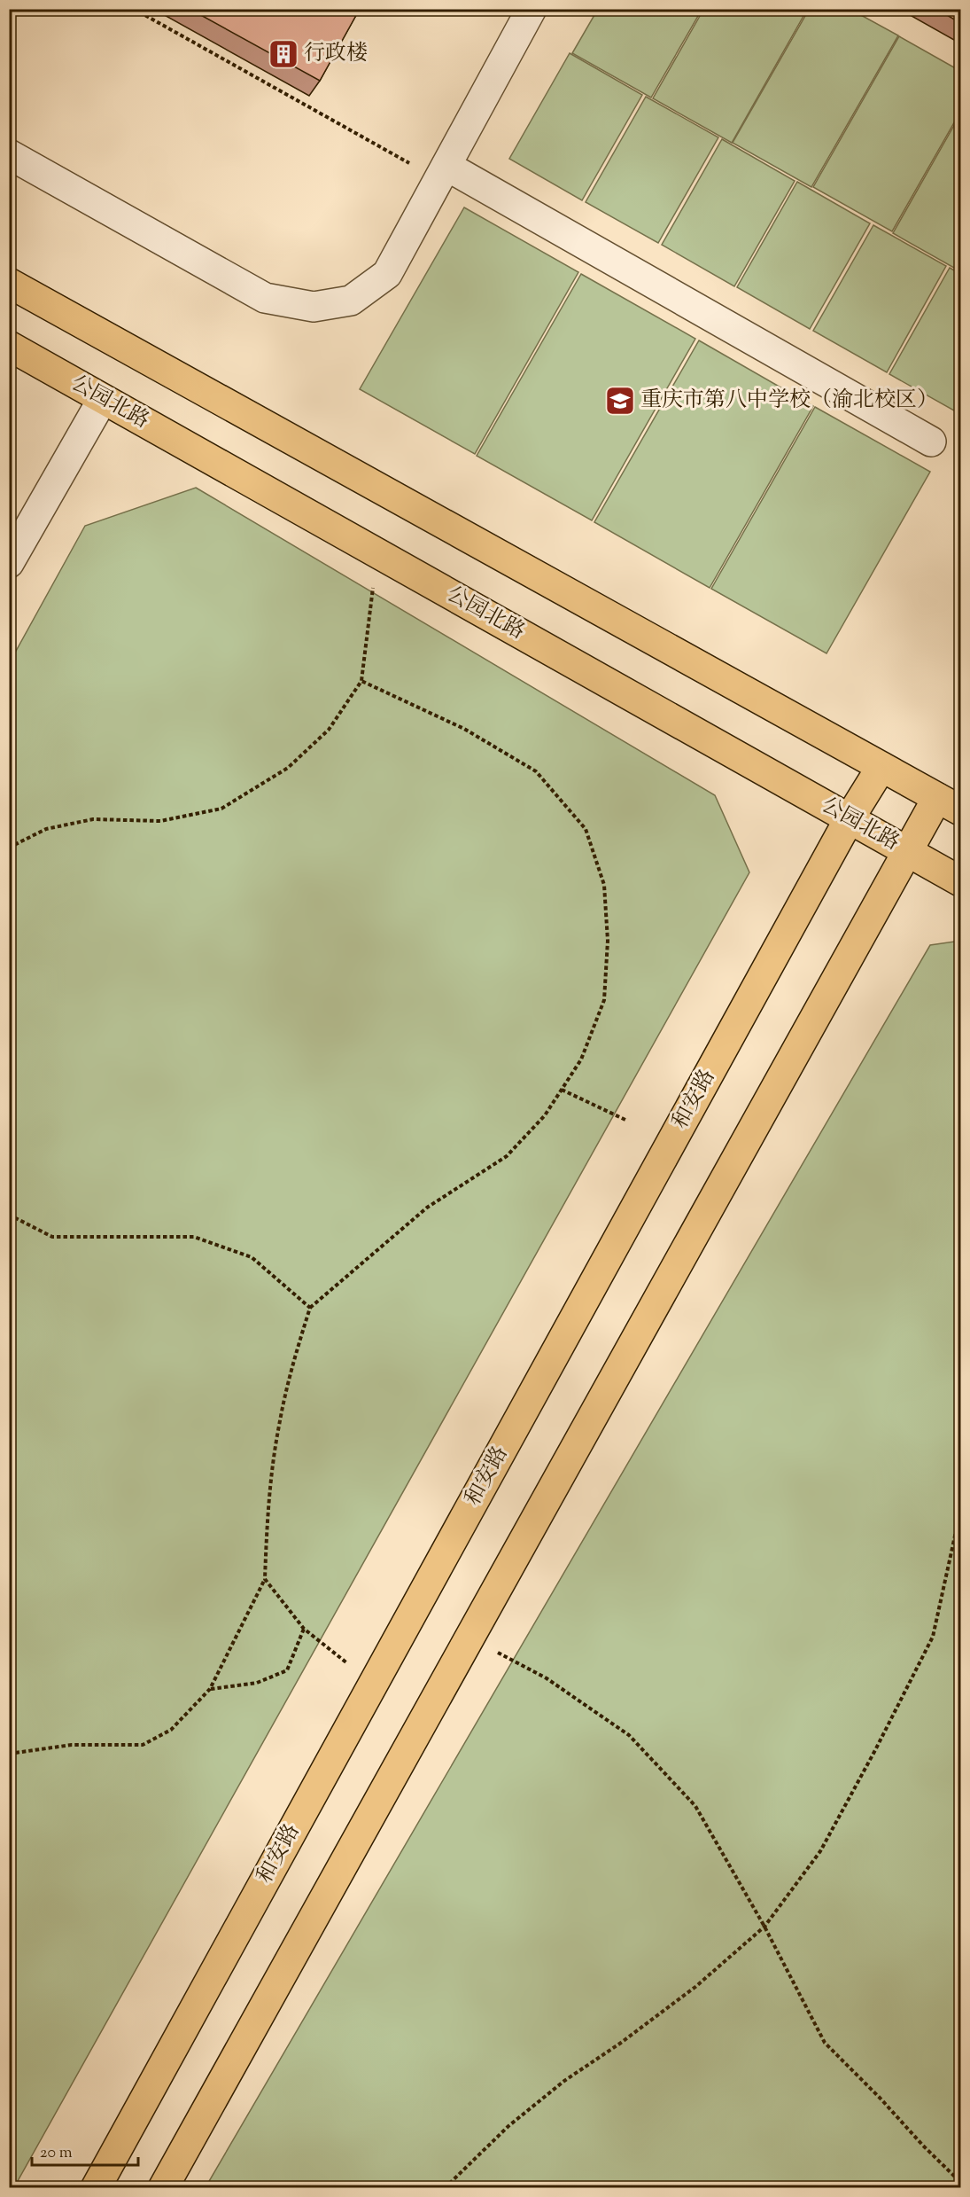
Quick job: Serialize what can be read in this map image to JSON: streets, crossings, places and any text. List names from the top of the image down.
{
  "streets": {
    "main road": ["公园北路", "和安路"]
  },
  "crossings": [
    ["公园北路", "和安路"]
  ],
  "places": {
    "building": ["行政楼"],
    "school or university": ["重庆市第八中学校（渝北校区）"]
  },
  "scale_bar": "20 m"
}
